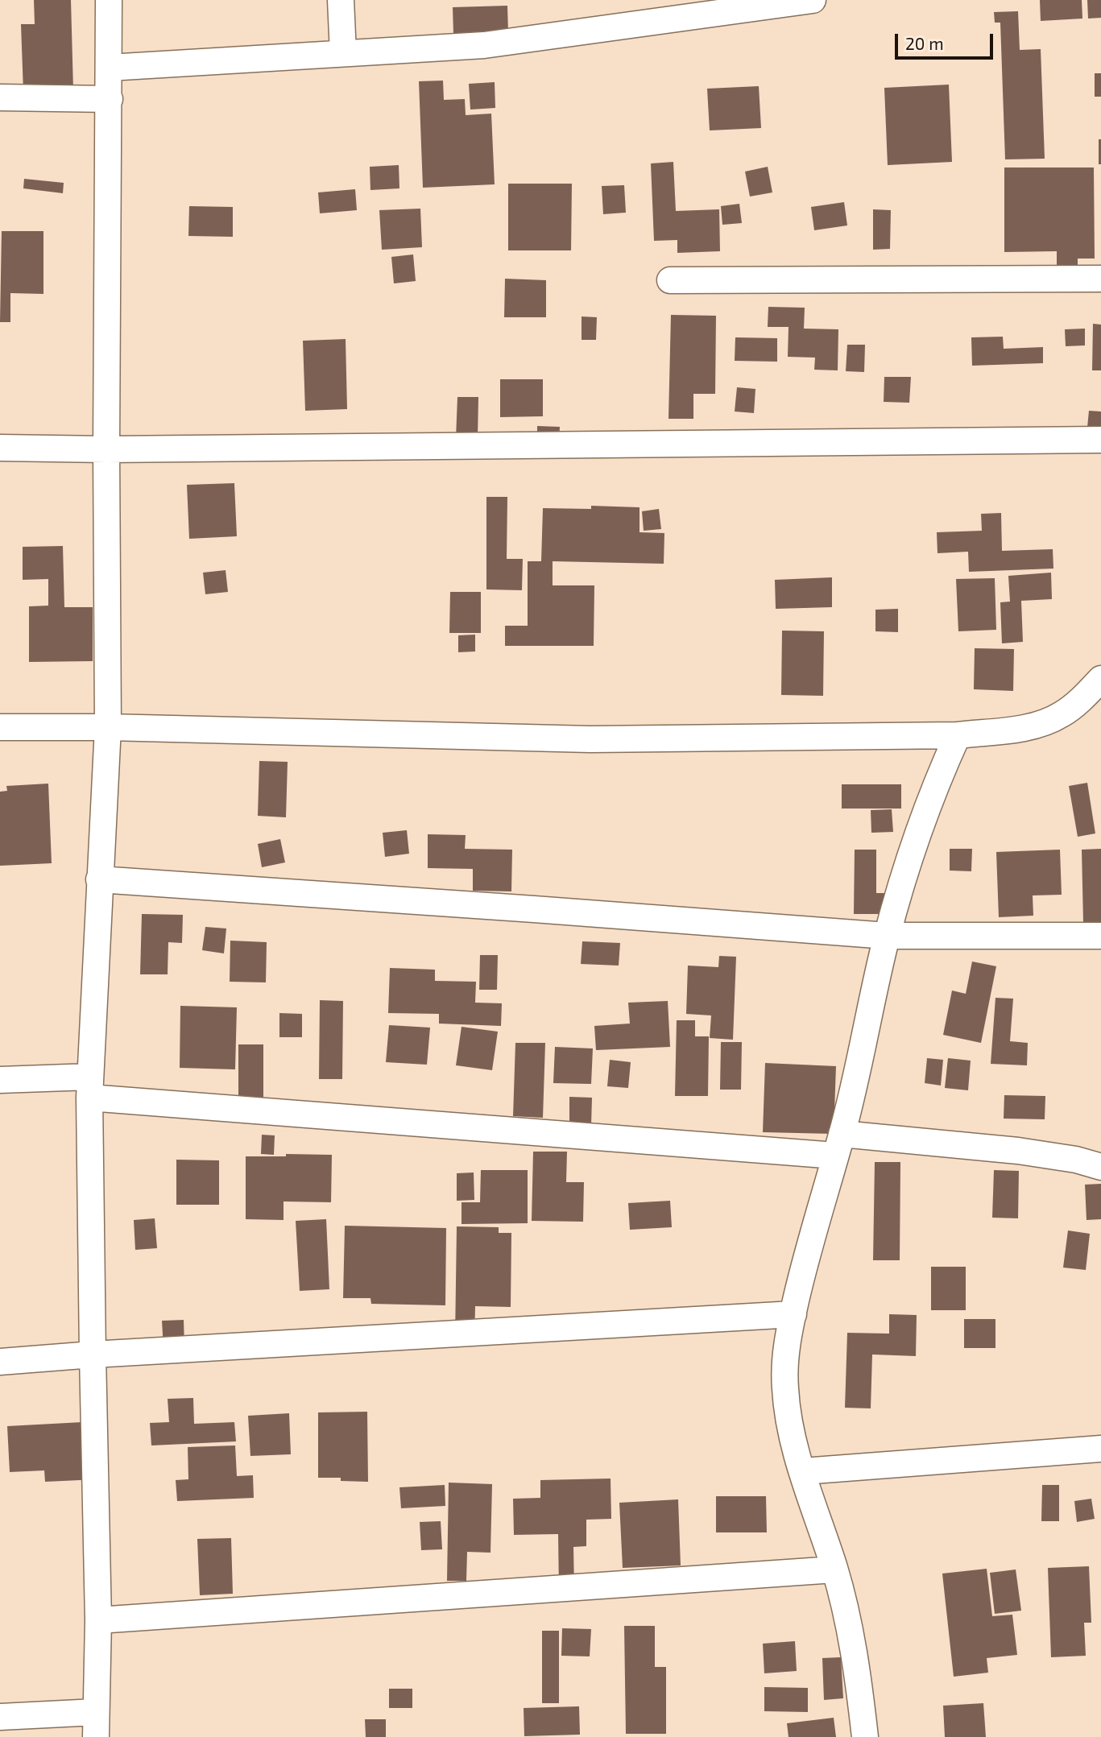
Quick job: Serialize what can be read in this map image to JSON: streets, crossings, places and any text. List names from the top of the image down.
{
  "scale_bar": "20 m"
}
